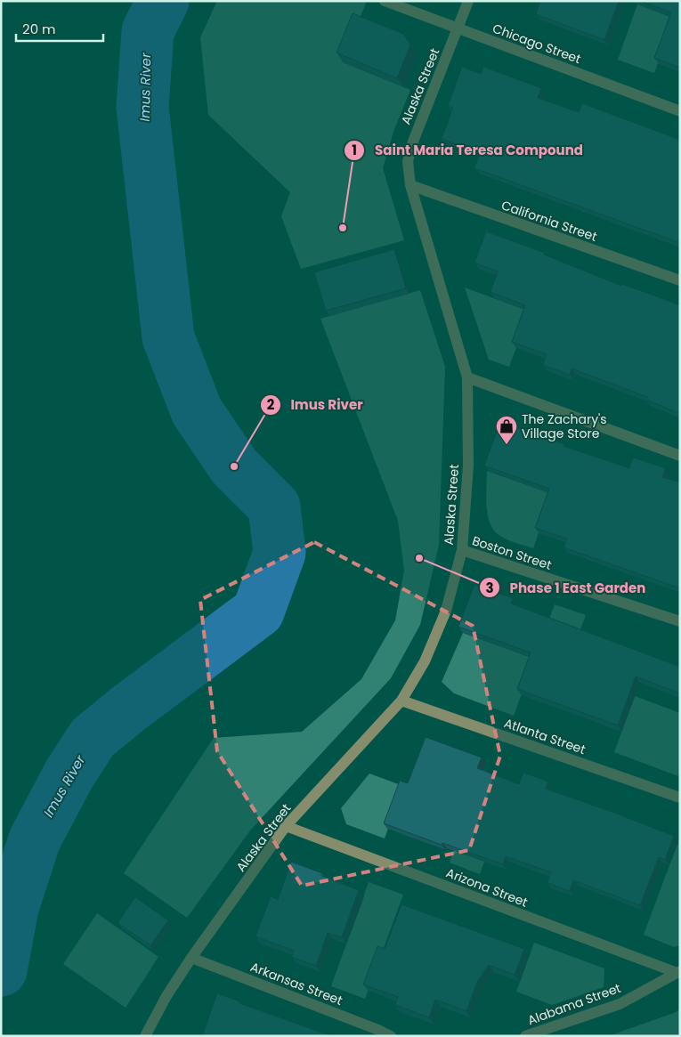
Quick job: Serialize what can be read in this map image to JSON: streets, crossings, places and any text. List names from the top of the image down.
{
  "streets": {
    "street": [
      "Chicago Street",
      "Alaska Street",
      "California Street",
      "Boston Street",
      "Atlanta Street",
      "Arizona Street",
      "Arkansas Street",
      "Alabama Street"
    ]
  },
  "crossings": [
    ["Chicago Street", "Alaska Street"],
    ["Alaska Street", "California Street"],
    ["Alaska Street", "Boston Street"],
    ["Alaska Street", "Atlanta Street"],
    ["Alaska Street", "Arizona Street"],
    ["Alaska Street", "Arkansas Street"],
    ["Arizona Street", "Alabama Street"]
  ],
  "water": ["Imus River"],
  "places": {
    "other": ["Saint Maria Teresa Compound", "Imus River", "Phase 1 East Garden"],
    "shop": ["The Zachary's Village Store"]
  },
  "scale_bar": "20 m"
}
